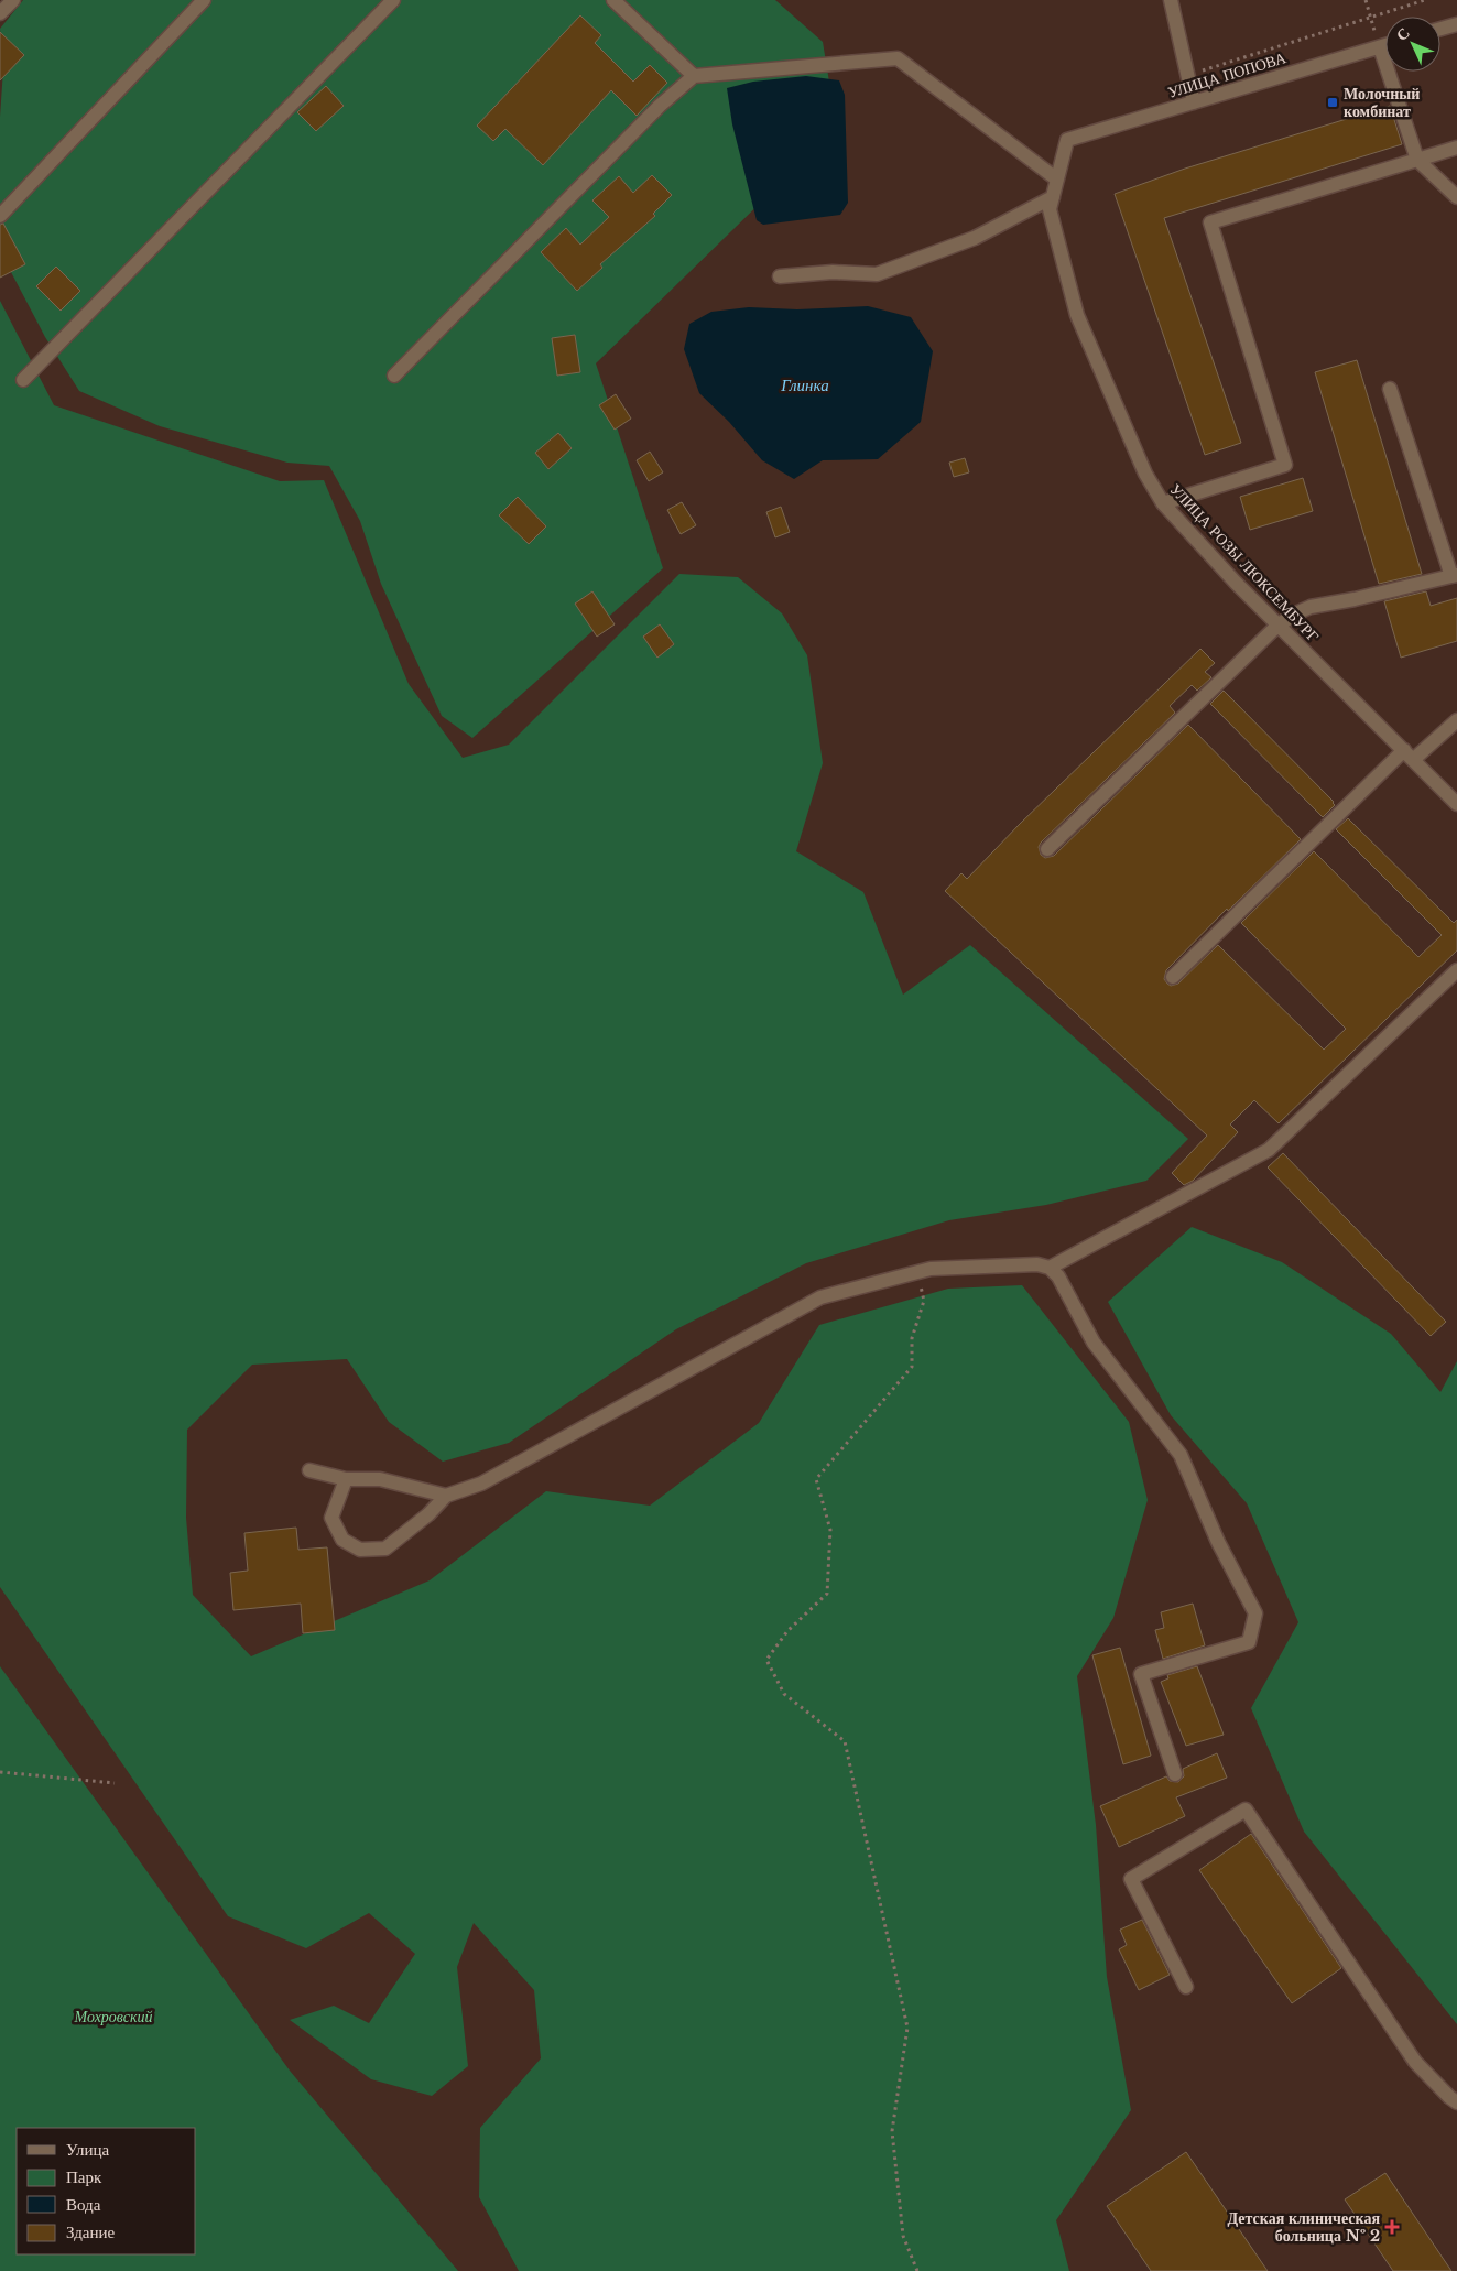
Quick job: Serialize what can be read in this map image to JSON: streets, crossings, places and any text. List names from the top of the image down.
{
  "streets": {
    "street": ["УЛИЦА ПОПОВА", "УЛИЦА РОЗЫ ЛЮКСЕМБУРГ"]
  },
  "crossings": [
    ["УЛИЦА ПОПОВА", "УЛИЦА РОЗЫ ЛЮКСЕМБУРГ"]
  ],
  "water": ["Глинка"],
  "parks": ["Мохровский"],
  "places": {
    "transit": ["Молочный комбинат"],
    "health": ["Детская клиническая больница № 2"]
  },
  "legend": [
    "Улица",
    "Парк",
    "Вода",
    "Здание"
  ],
  "north": "top left"
}
